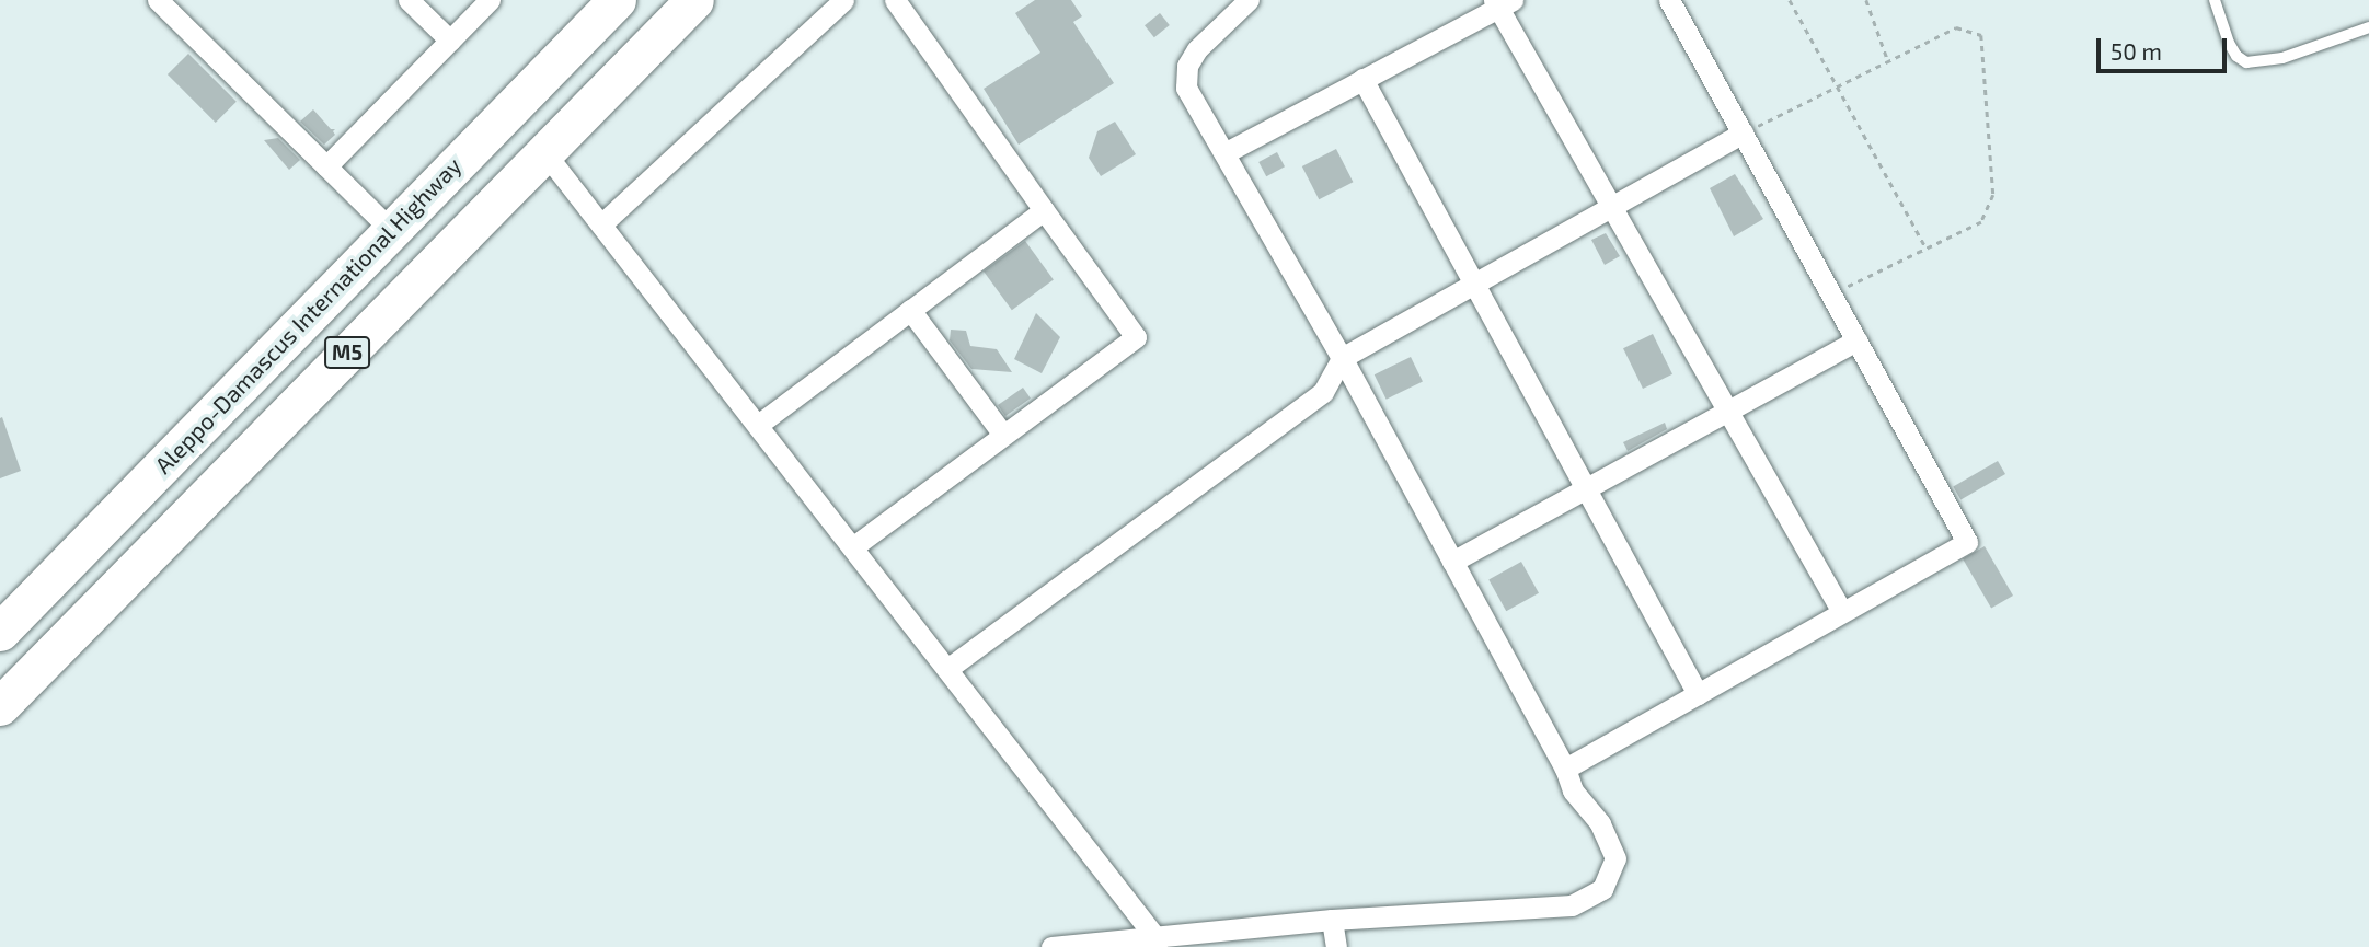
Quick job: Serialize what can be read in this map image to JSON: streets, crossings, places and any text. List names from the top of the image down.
{
  "streets": {
    "highway": ["Aleppo-Damascus International Highway", "M5"]
  },
  "scale_bar": "50 m"
}
